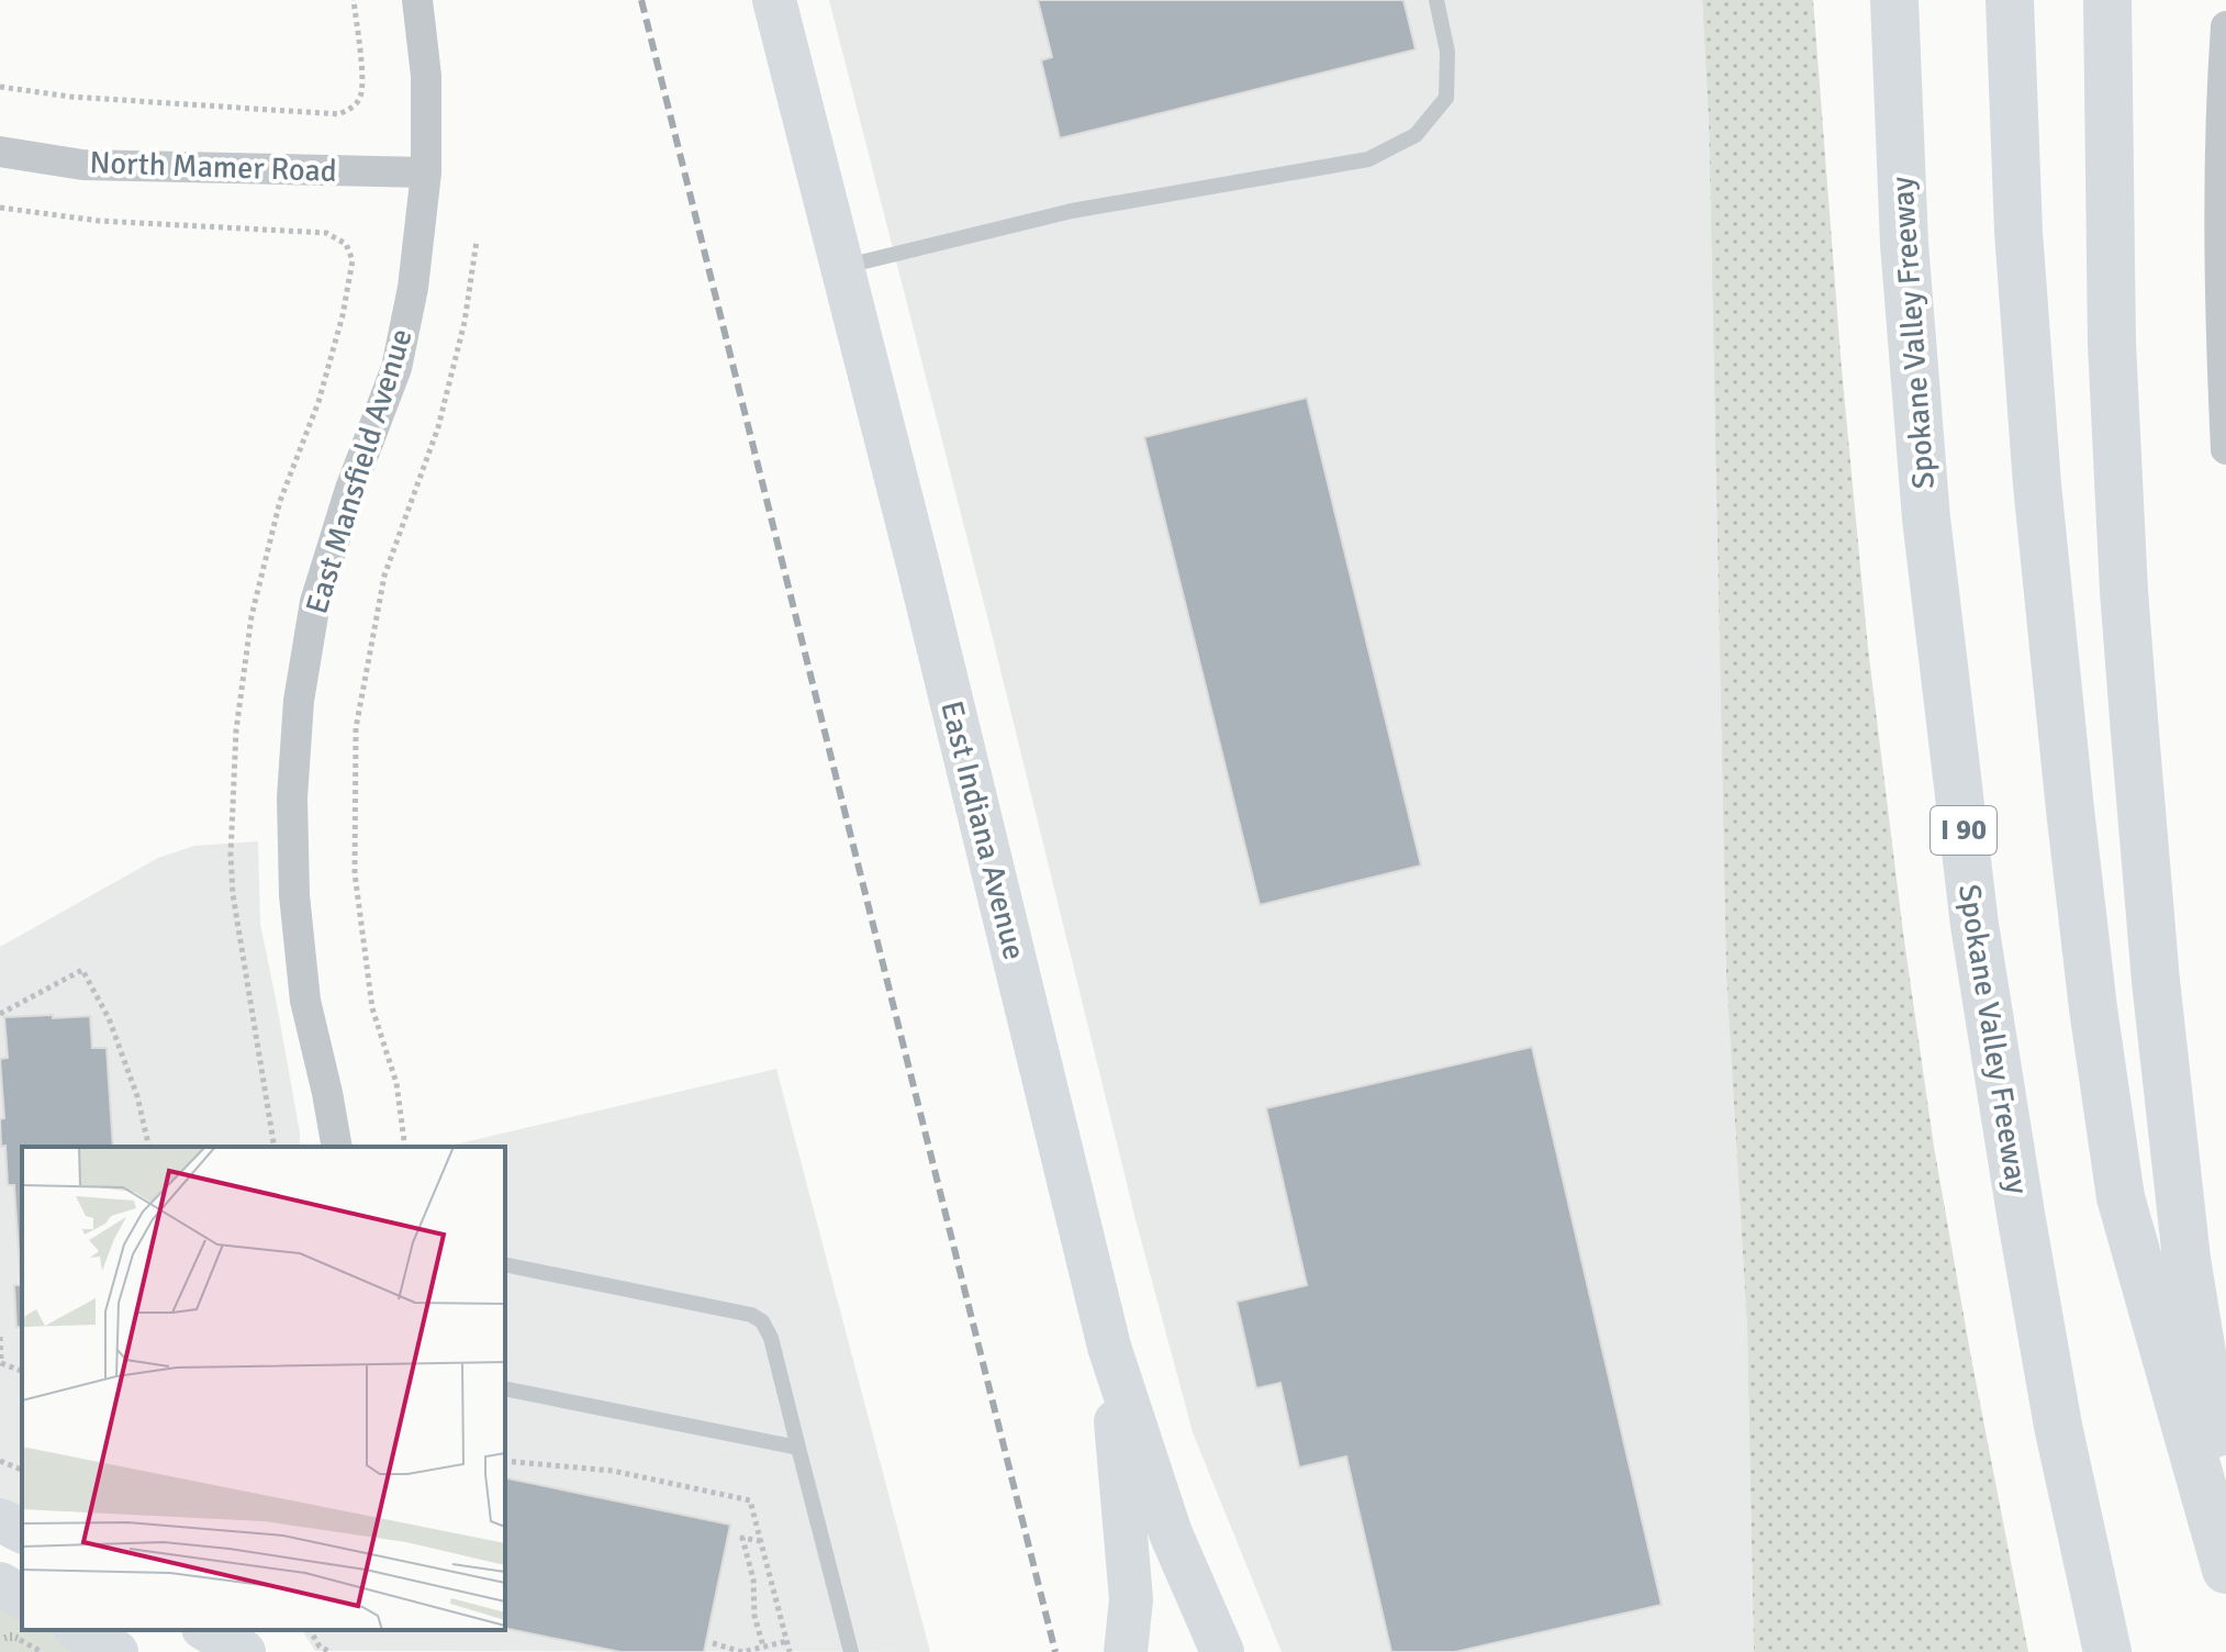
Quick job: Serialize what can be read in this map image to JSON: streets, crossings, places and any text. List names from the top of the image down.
{
  "streets": {
    "highway": ["Spokane Valley Freeway", "I 90"],
    "main road": ["East Indiana Avenue"],
    "street": ["North Mamer Road", "East Mansfield Avenue"]
  },
  "crossings": [
    ["North Mamer Road", "East Mansfield Avenue"]
  ]
}
